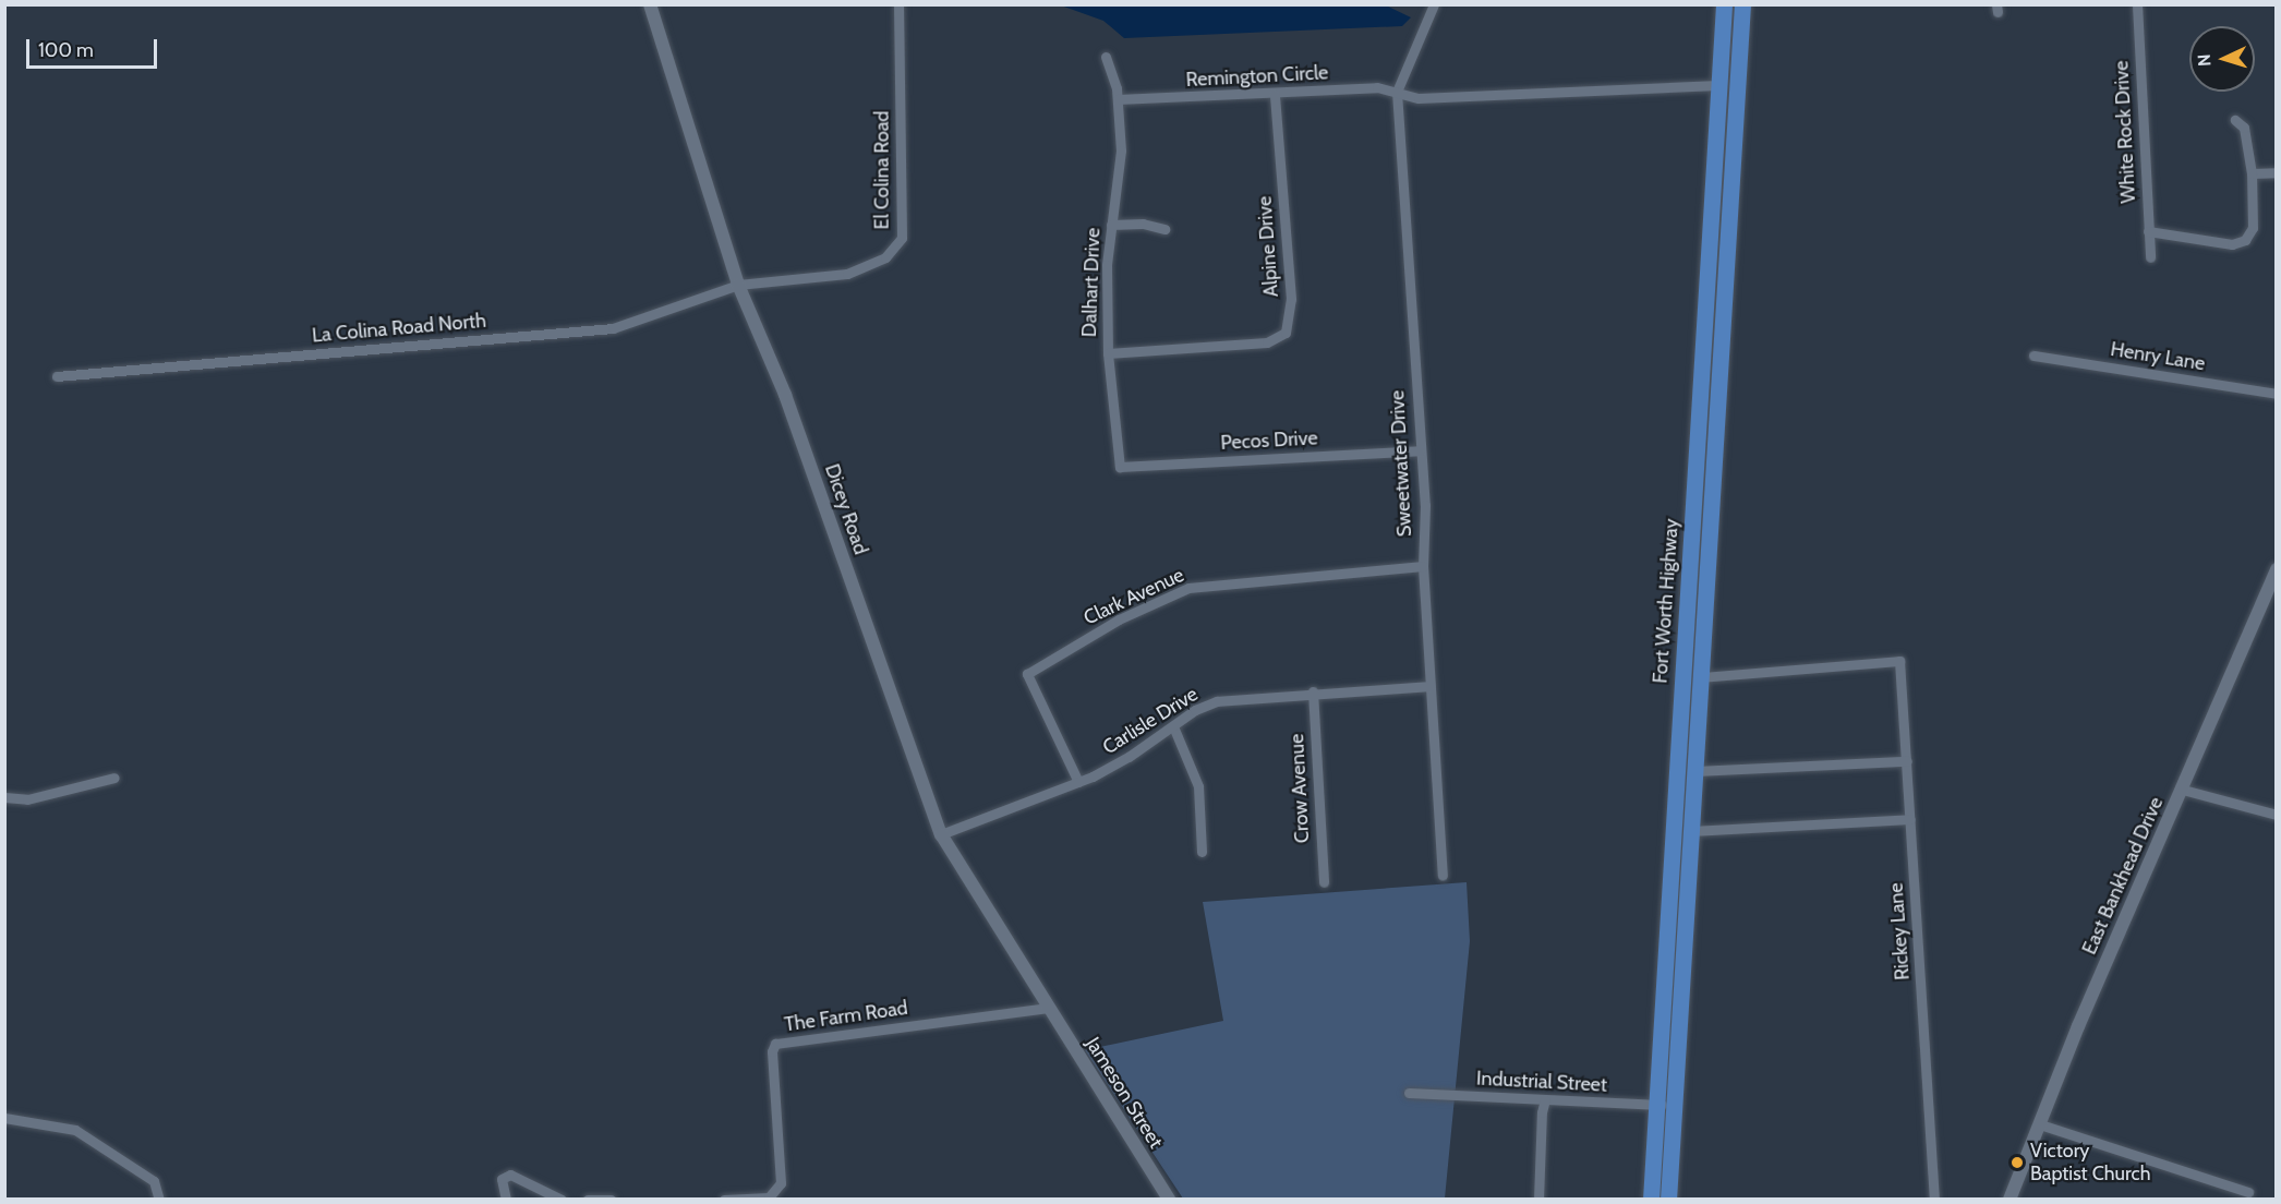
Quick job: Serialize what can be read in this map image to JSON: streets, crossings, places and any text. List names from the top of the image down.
{
  "streets": {
    "main road": ["Fort Worth Highway"],
    "street": [
      "Remington Circle",
      "White Rock Drive",
      "El Colina Road",
      "Alpine Drive",
      "Dalhart Drive",
      "La Colina Road North",
      "Henry Lane",
      "Pecos Drive",
      "Sweetwater Drive",
      "Dicey Road",
      "Clark Avenue",
      "Carlisle Drive",
      "Crow Avenue",
      "East Bankhead Drive",
      "Rickey Lane",
      "The Farm Road",
      "Industrial Street",
      "Jameson Street"
    ]
  },
  "crossings": [
    ["Remington Circle", "Alpine Drive"],
    ["Remington Circle", "Dalhart Drive"],
    ["Remington Circle", "Sweetwater Drive"],
    ["El Colina Road", "La Colina Road North"],
    ["El Colina Road", "Dicey Road"],
    ["Alpine Drive", "Dalhart Drive"],
    ["Dalhart Drive", "Pecos Drive"],
    ["La Colina Road North", "Dicey Road"],
    ["Pecos Drive", "Sweetwater Drive"],
    ["Sweetwater Drive", "Clark Avenue"],
    ["Sweetwater Drive", "Carlisle Drive"],
    ["Dicey Road", "Carlisle Drive"],
    ["Dicey Road", "The Farm Road"],
    ["Dicey Road", "Jameson Street"],
    ["Clark Avenue", "Carlisle Drive"],
    ["Fort Worth Highway", "Rickey Lane"],
    ["Fort Worth Highway", "Industrial Street"],
    ["Carlisle Drive", "Crow Avenue"],
    ["The Farm Road", "Jameson Street"]
  ],
  "places": ["Victory Baptist Church"],
  "scale_bar": "100 m",
  "north": "left"
}
